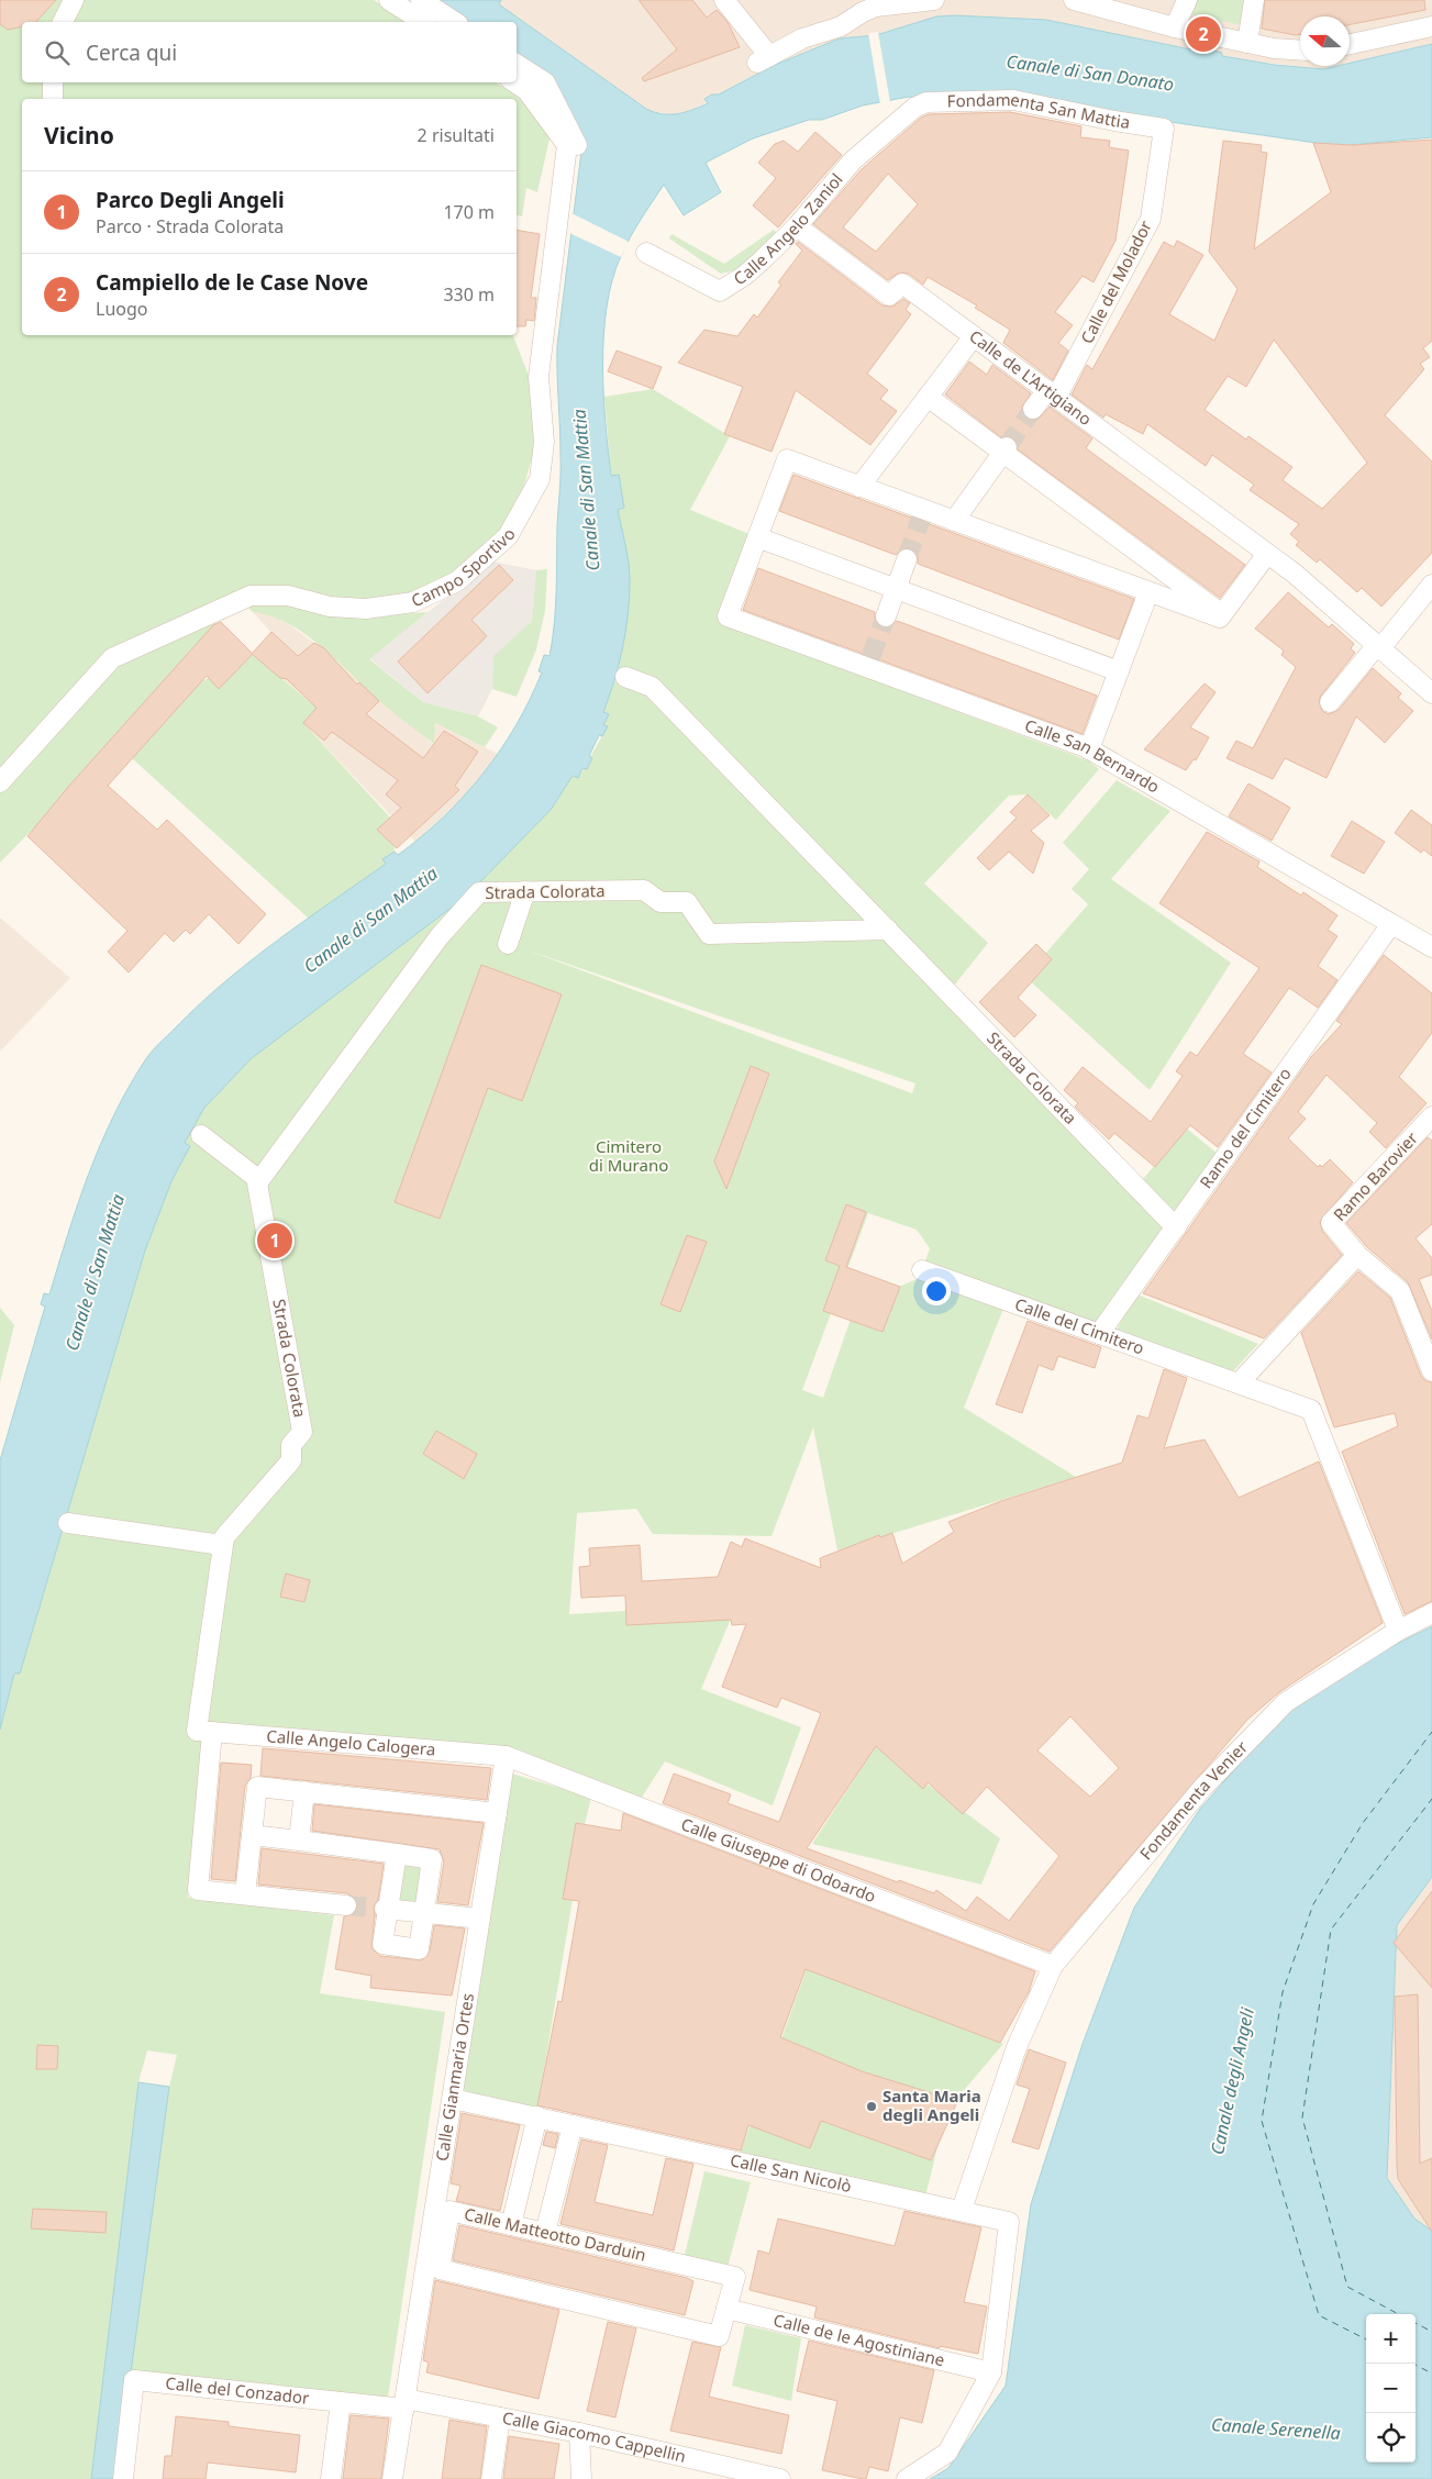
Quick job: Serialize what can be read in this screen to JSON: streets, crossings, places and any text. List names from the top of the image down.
{
  "streets": {
    "street": [
      "Fondamenta San Mattia",
      "Calle Angelo Zaniol",
      "Calle del Molador",
      "Calle de L'Artigiano",
      "Campo Sportivo",
      "Calle San Bernardo",
      "Strada Colorata",
      "Ramo del Cimitero",
      "Ramo Barovier",
      "Calle del Cimitero",
      "Calle Angelo Calogera",
      "Fondamenta Venier",
      "Calle Giuseppe di Odoardo",
      "Calle Gianmaria Ortes",
      "Calle San Nicolò",
      "Calle Matteotto Darduin",
      "Calle de le Agostiniane",
      "Calle del Conzador",
      "Calle Giacomo Cappellin"
    ]
  },
  "crossings": [
    ["Fondamenta San Mattia", "Calle Angelo Zaniol"],
    ["Fondamenta San Mattia", "Calle del Molador"],
    ["Calle Angelo Zaniol", "Calle de L'Artigiano"],
    ["Calle del Molador", "Calle de L'Artigiano"],
    ["Calle San Bernardo", "Ramo del Cimitero"],
    ["Strada Colorata", "Ramo del Cimitero"],
    ["Strada Colorata", "Calle Angelo Calogera"],
    ["Ramo del Cimitero", "Calle del Cimitero"],
    ["Calle del Cimitero", "Fondamenta Venier"],
    ["Calle Angelo Calogera", "Calle Giuseppe di Odoardo"],
    ["Calle Angelo Calogera", "Calle Gianmaria Ortes"],
    ["Fondamenta Venier", "Calle Giuseppe di Odoardo"],
    ["Fondamenta Venier", "Calle San Nicolò"],
    ["Calle Giuseppe di Odoardo", "Calle Gianmaria Ortes"],
    ["Calle Gianmaria Ortes", "Calle San Nicolò"],
    ["Calle Gianmaria Ortes", "Calle del Conzador"],
    ["Calle Gianmaria Ortes", "Calle Giacomo Cappellin"],
    ["Calle San Nicolò", "Calle de le Agostiniane"],
    ["Calle Matteotto Darduin", "Calle de le Agostiniane"],
    ["Calle del Conzador", "Calle Giacomo Cappellin"]
  ],
  "water": [
    "Canale di San Donato",
    "Canale di San Mattia",
    "Canale degli Angeli",
    "Canale Serenella"
  ],
  "parks": ["Cimitero di Murano"],
  "places": ["Santa Maria degli Angeli"],
  "north": "left",
  "page": {
    "pins": ["2", "1"],
    "search": "Cerca qui",
    "heading": ["Vicino", "2 risultati"],
    "list": [
      {
        "mark": "1",
        "name": "Parco Degli Angeli",
        "note": "Parco · Strada Colorata",
        "value": "170 m"
      },
      {
        "mark": "2",
        "name": "Campiello de le Case Nove",
        "note": "Luogo",
        "value": "330 m"
      }
    ],
    "map_buttons": ["+", "−"]
  }
}
